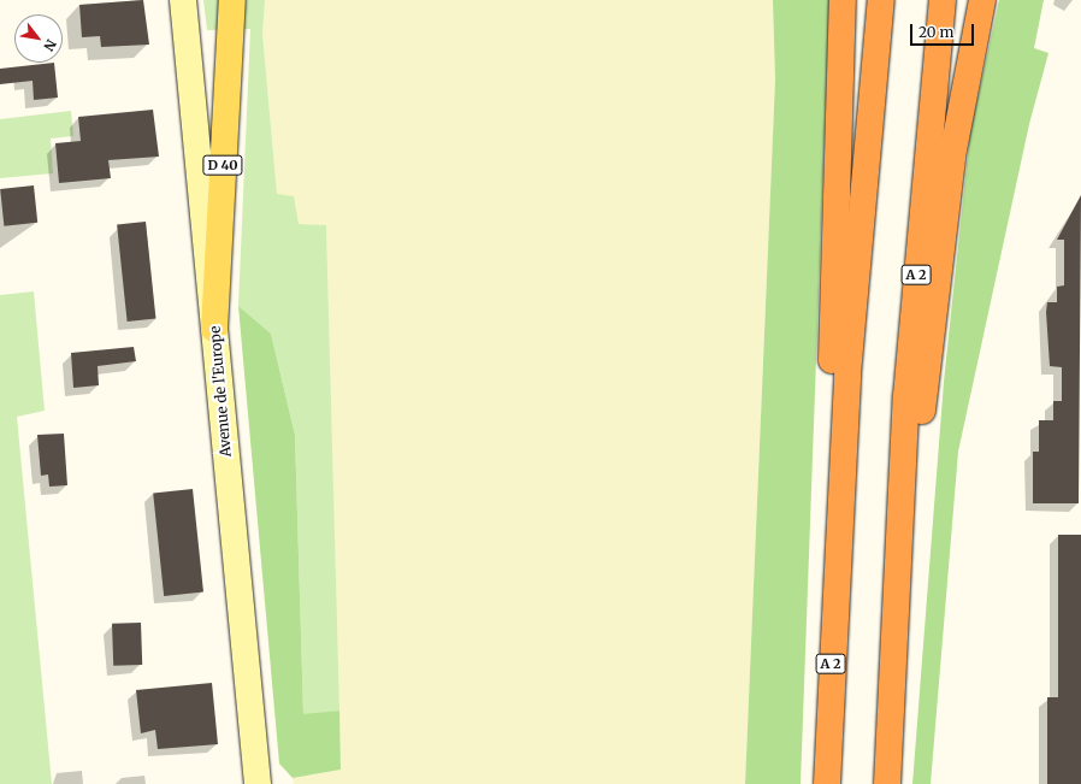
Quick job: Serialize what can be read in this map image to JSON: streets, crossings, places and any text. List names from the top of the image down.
{
  "streets": {
    "highway": ["A 2"],
    "main road": ["D 40", "Avenue de l'Europe"]
  },
  "crossings": [
    ["D 40", "Avenue de l'Europe"]
  ],
  "scale_bar": "20 m",
  "north": "bottom right"
}
